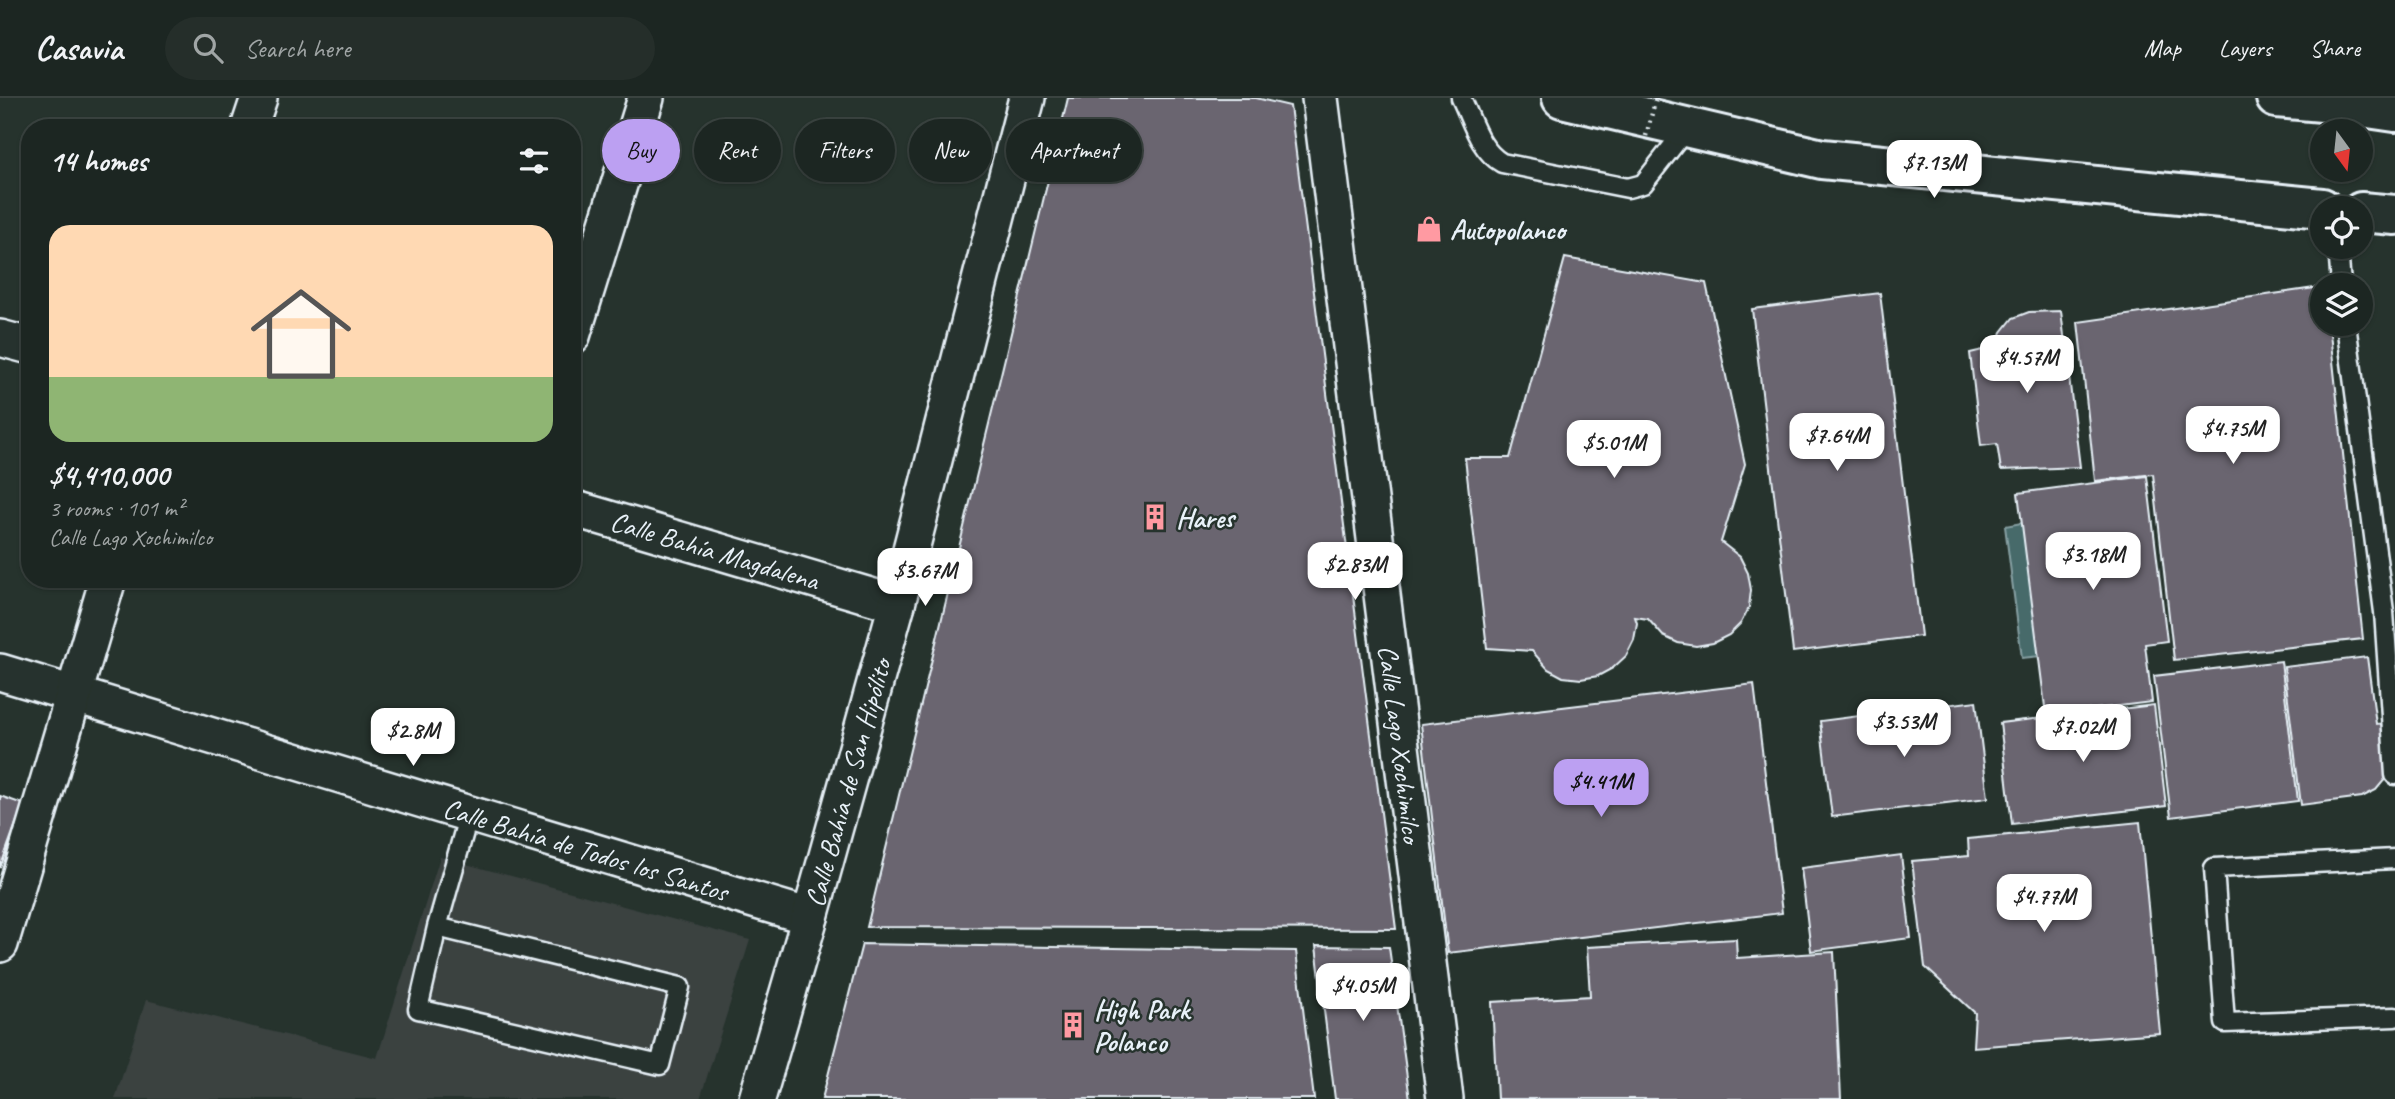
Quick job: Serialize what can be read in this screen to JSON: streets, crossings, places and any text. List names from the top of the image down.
{
  "streets": {
    "street": [
      "Calle Bahía Magdalena",
      "Calle Lago Xochimilco",
      "Calle Bahía de San Hipólito",
      "Calle Bahía de Todos los Santos"
    ]
  },
  "crossings": [
    ["Calle Bahía Magdalena", "Calle Bahía de San Hipólito"],
    ["Calle Bahía de San Hipólito", "Calle Bahía de Todos los Santos"]
  ],
  "places": {
    "shop": ["Autopolanco"],
    "building": ["Hares", "High Park Polanco"]
  },
  "north": "bottom",
  "page": {
    "header": "Casavia",
    "search": "Search here",
    "nav": ["Map", "Layers", "Share"],
    "chip": [
      "Buy",
      "Rent",
      "Filters",
      "New",
      "Apartment"
    ],
    "heading": "14 homes",
    "price": [
      "$7.13M",
      "$4.57M",
      "$4.75M",
      "$7.64M",
      "$5.01M",
      "$3.18M",
      "$2.83M",
      "$3.67M",
      "$3.53M",
      "$7.02M",
      "$2.8M",
      "$4.41M",
      "$4.77M",
      "$4.05M"
    ],
    "list": [
      {
        "name": "$4,410,000",
        "note": "3 rooms · 101 m² · Calle Lago Xochimilco"
      }
    ]
  }
}
